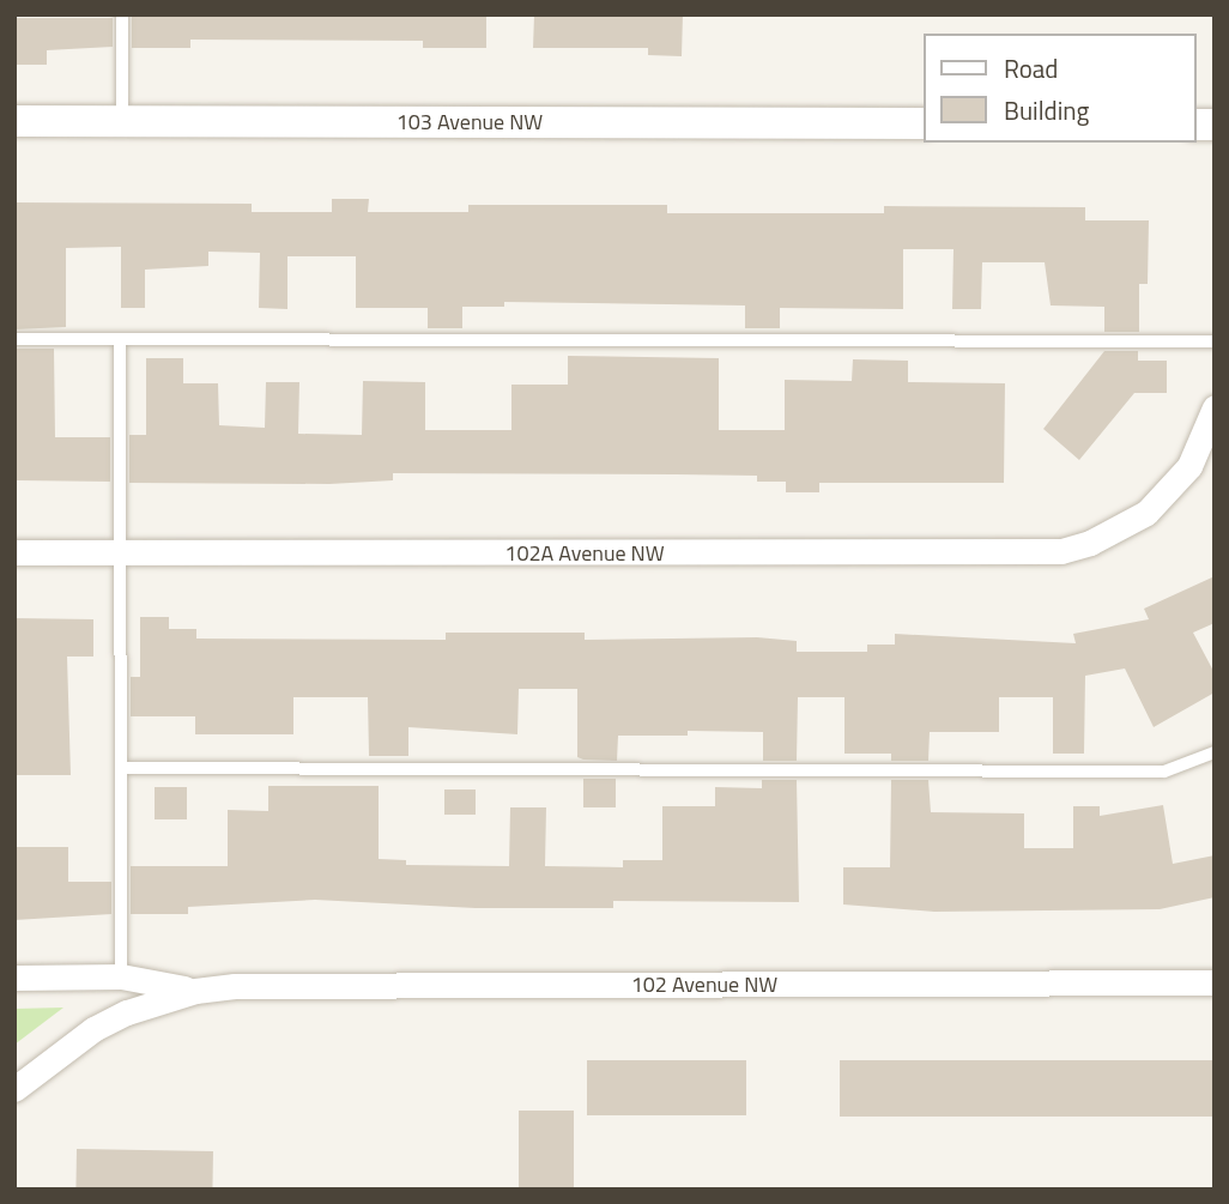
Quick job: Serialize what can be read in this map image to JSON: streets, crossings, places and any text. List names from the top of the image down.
{
  "streets": {
    "street": ["103 Avenue NW", "102A Avenue NW", "102 Avenue NW"]
  },
  "legend": ["Road", "Building"]
}
